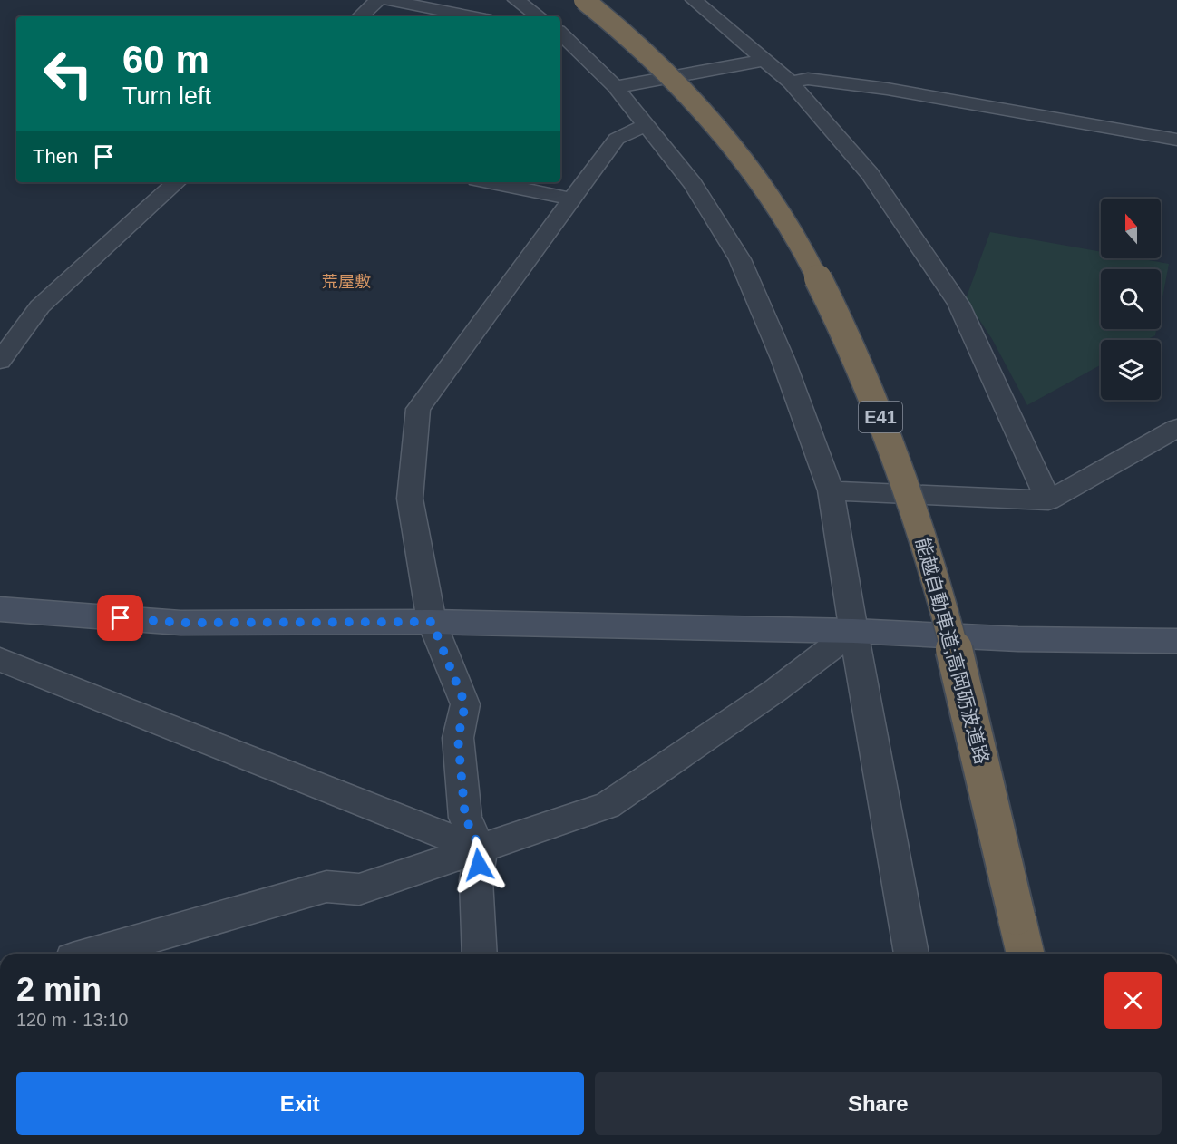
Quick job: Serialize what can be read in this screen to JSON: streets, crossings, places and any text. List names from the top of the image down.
{
  "streets": {
    "highway": ["E41", "能越自動車道;高岡砺波道路"]
  },
  "districts": ["荒屋敷"],
  "north": "top",
  "page": {
    "turn": ["60 m", "Turn left"],
    "then": "Then",
    "heading": ["2 min", "120 m · 13:10"],
    "buttons": ["Exit", "Share"]
  }
}
